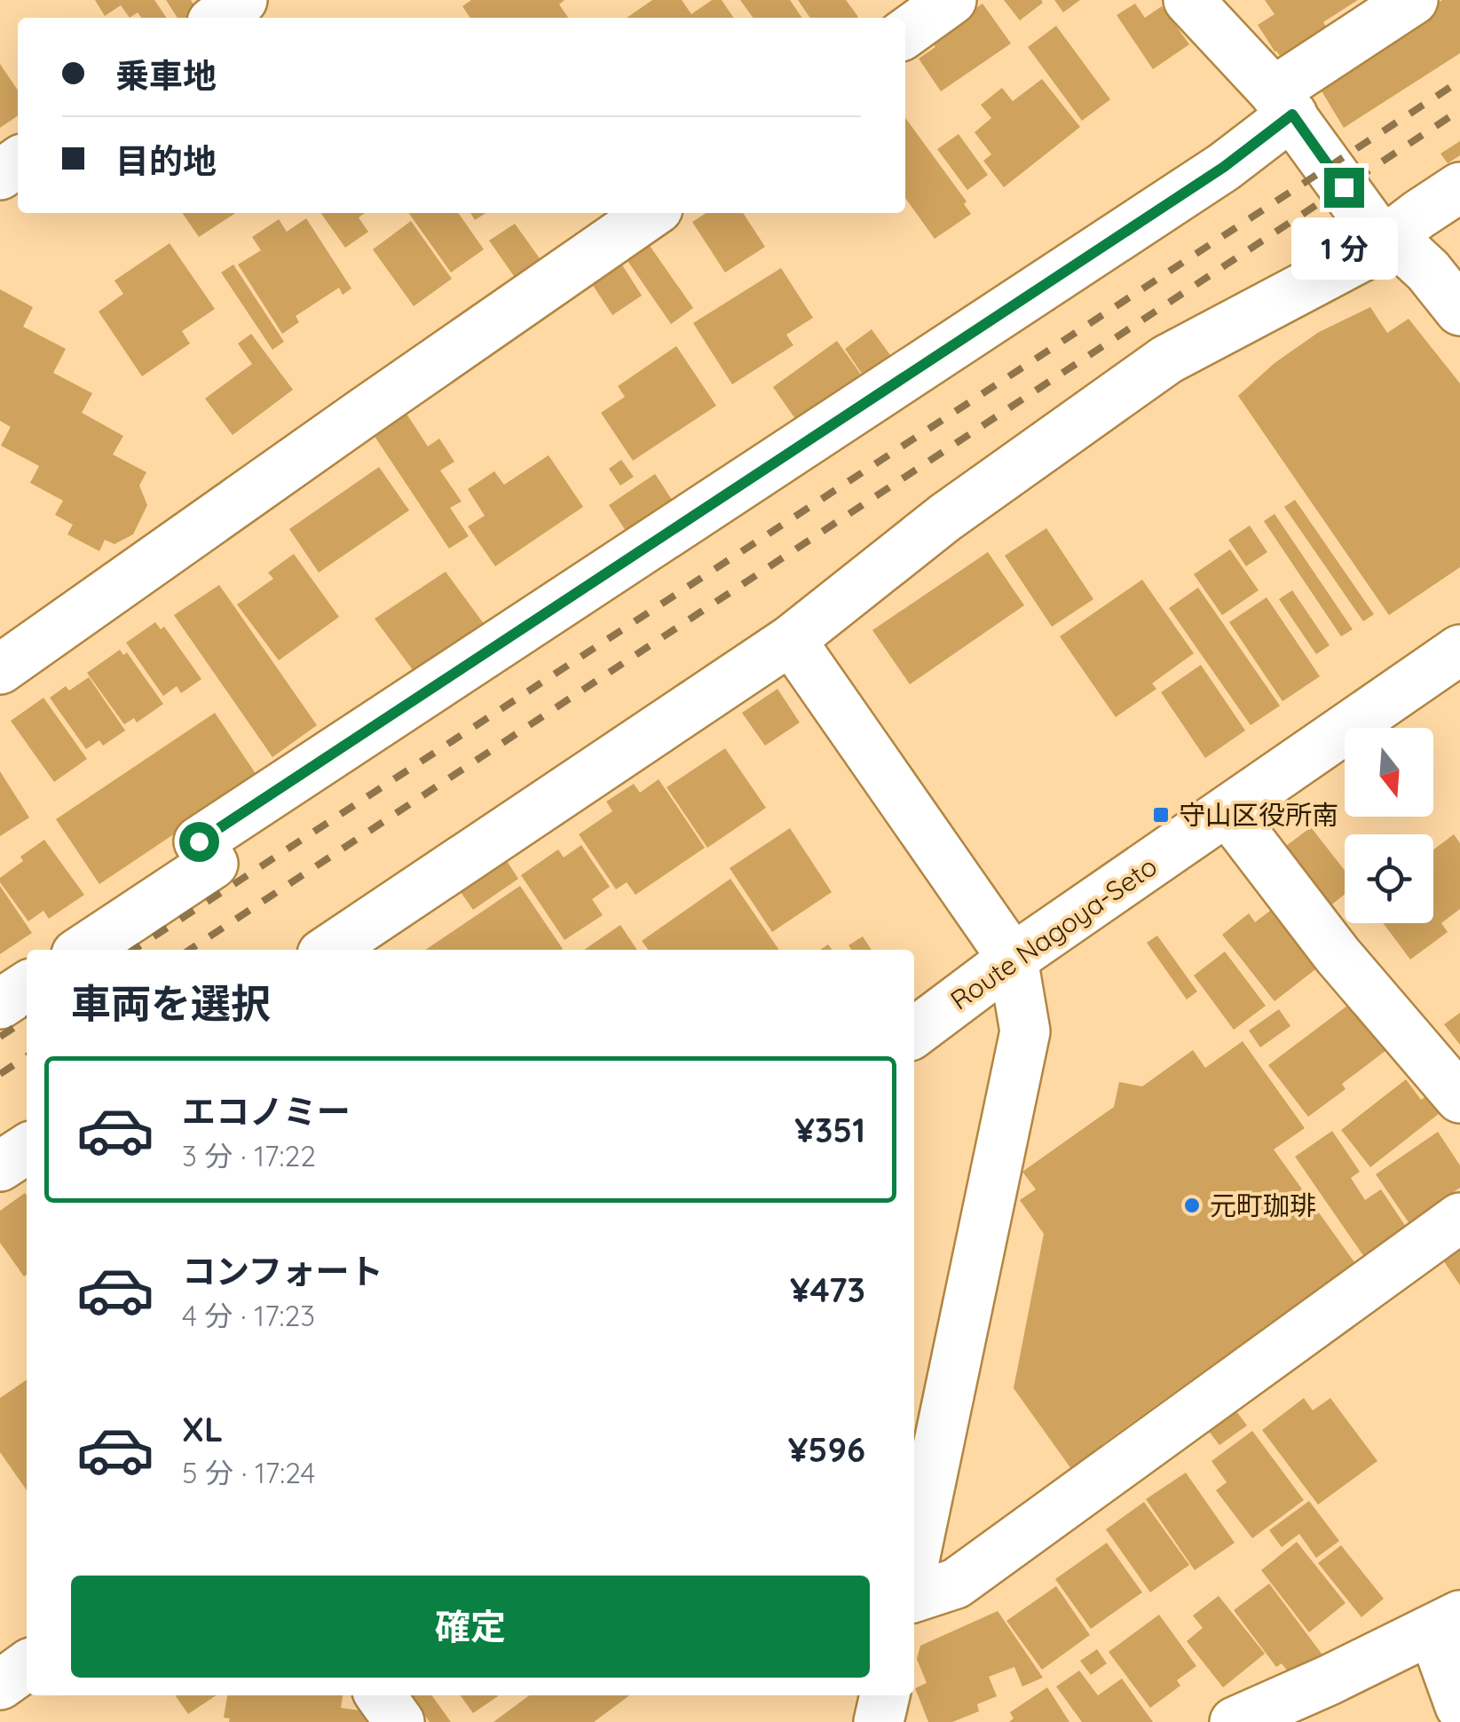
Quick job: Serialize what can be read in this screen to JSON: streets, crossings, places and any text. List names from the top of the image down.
{
  "streets": {
    "street": ["Route Nagoya-Seto"]
  },
  "places": {
    "transit": ["守山区役所南"],
    "other": ["元町珈琲"]
  },
  "north": "bottom",
  "page": {
    "banner": ["乗車地", "目的地"],
    "bubble": "1 分",
    "heading": "車両を選択",
    "list": [
      {
        "name": "エコノミー",
        "note": "3 分 · 17:22",
        "value": "¥351"
      },
      {
        "name": "コンフォート",
        "note": "4 分 · 17:23",
        "value": "¥473"
      },
      {
        "name": "XL",
        "note": "5 分 · 17:24",
        "value": "¥596"
      }
    ],
    "buttons": "確定"
  }
}
